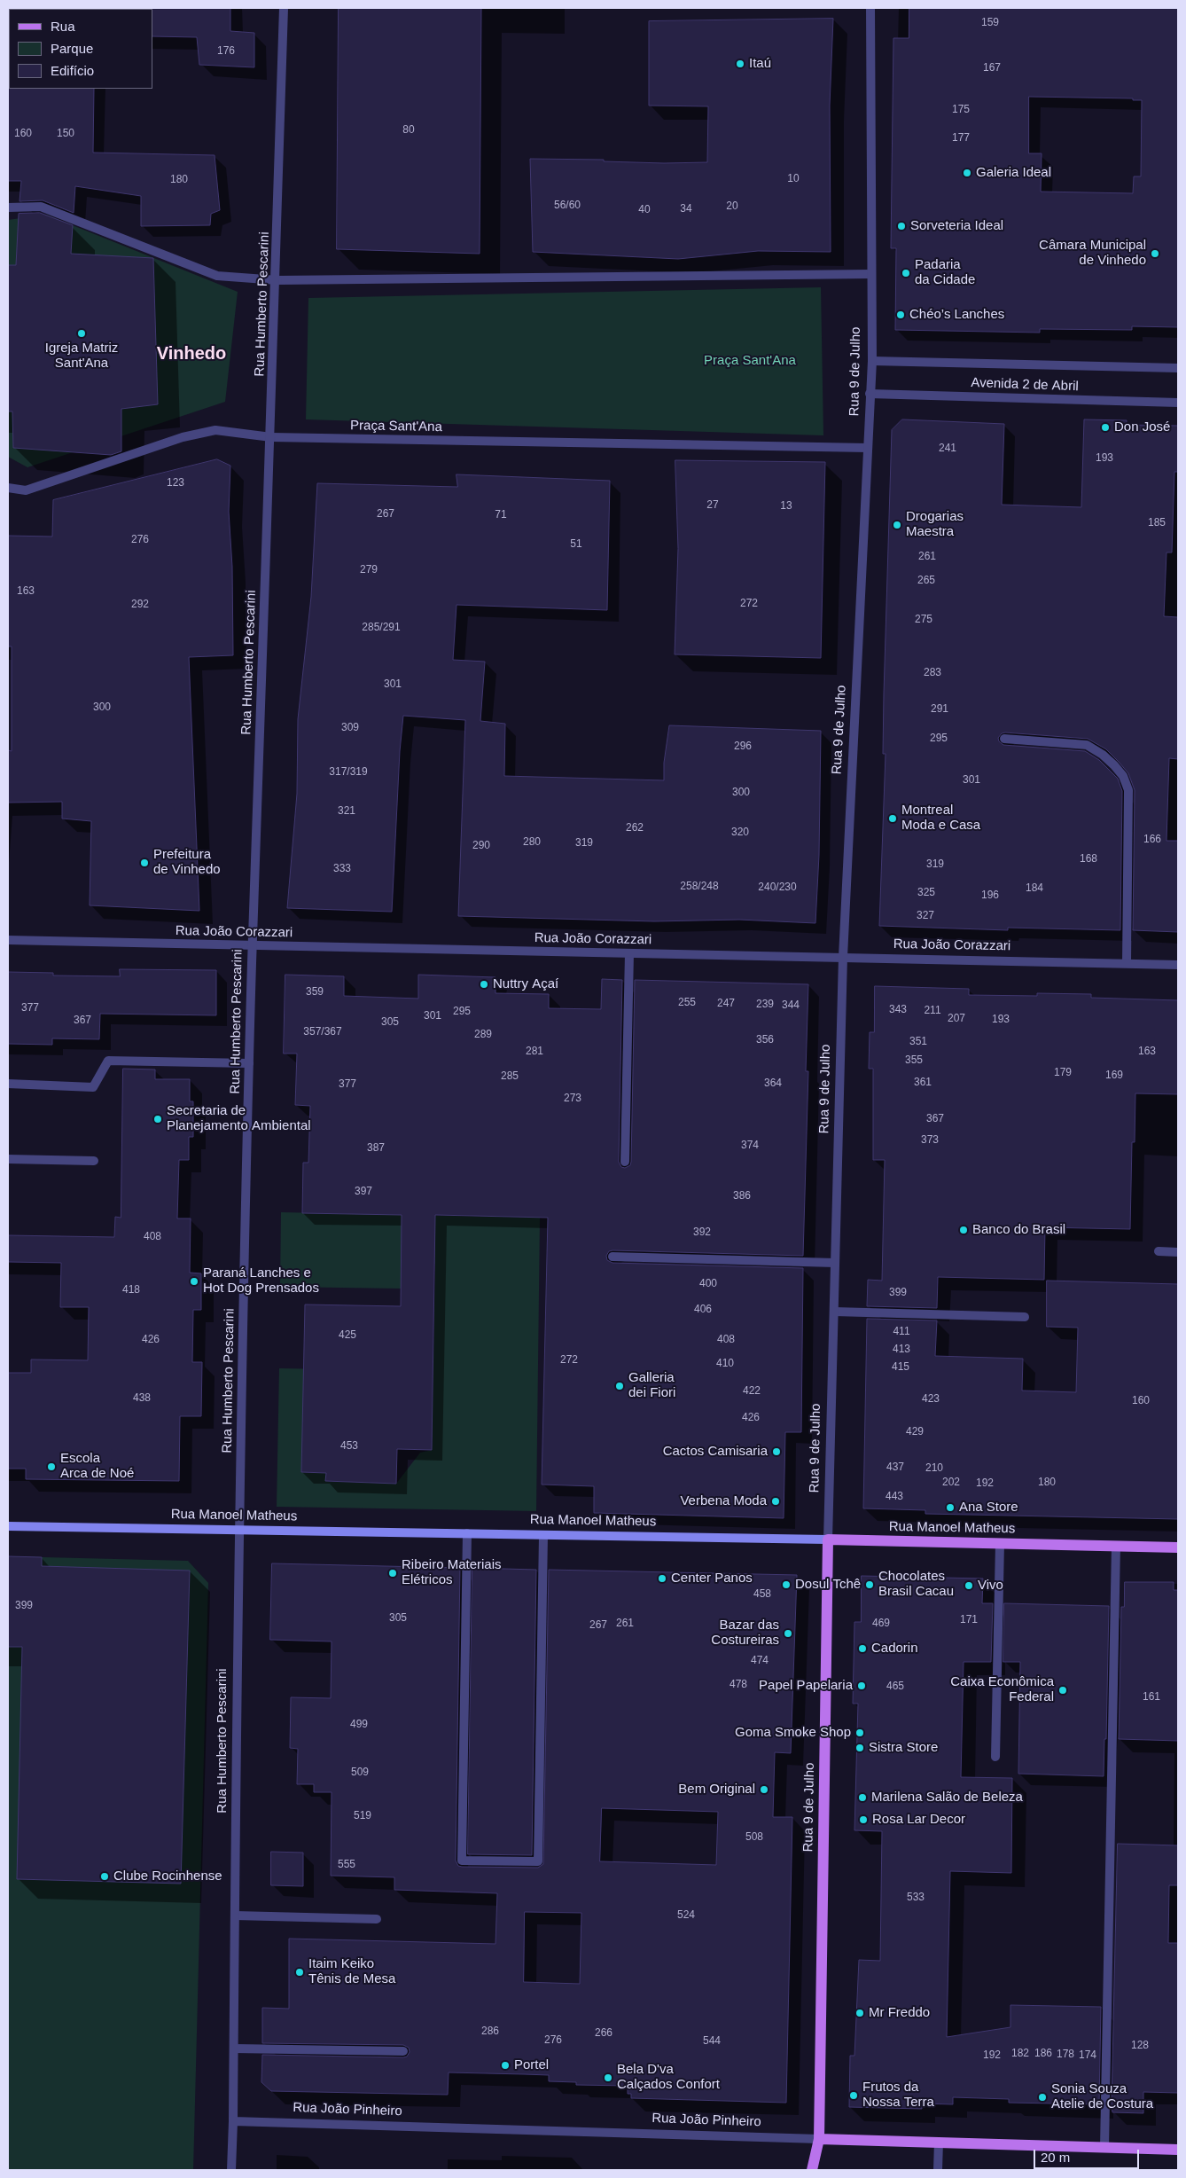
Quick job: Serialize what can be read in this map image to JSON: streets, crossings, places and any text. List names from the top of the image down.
{
  "streets": {
    "main road": ["Rua 9 de Julho", "Rua Manoel Matheus", "Rua João Pinheiro"],
    "street": [
      "Rua Humberto Pescarini",
      "Avenida 2 de Abril",
      "Praça Sant'Ana",
      "Rua João Corazzari"
    ]
  },
  "crossings": [
    ["Rua Humberto Pescarini", "Praça Sant'Ana"],
    ["Rua Humberto Pescarini", "Rua João Corazzari"],
    ["Rua Humberto Pescarini", "Rua Manoel Matheus"],
    ["Rua Humberto Pescarini", "Rua João Pinheiro"],
    ["Rua 9 de Julho", "Avenida 2 de Abril"],
    ["Rua 9 de Julho", "Praça Sant'Ana"],
    ["Rua 9 de Julho", "Rua João Corazzari"],
    ["Rua 9 de Julho", "Rua Manoel Matheus"],
    ["Rua 9 de Julho", "Rua João Pinheiro"]
  ],
  "districts": ["Vinhedo"],
  "parks": ["Praça Sant'Ana"],
  "places": [
    "Itaú",
    "Galeria Ideal",
    "Sorveteria Ideal",
    "Câmara Municipal de Vinhedo",
    "Padaria da Cidade",
    "Chéo’s Lanches",
    "Igreja Matriz Sant'Ana",
    "Don José",
    "Drogarias Maestra",
    "Montreal Moda e Casa",
    "Prefeitura de Vinhedo",
    "Nuttry Açaí",
    "Secretaria de Planejamento Ambiental",
    "Banco do Brasil",
    "Paraná Lanches e Hot Dog Prensados",
    "Galleria dei Fiori",
    "Cactos Camisaria",
    "Escola Arca de Noé",
    "Verbena Moda",
    "Ana Store",
    "Ribeiro Materiais Elétricos",
    "Center Panos",
    "Dosul Tchê",
    "Chocolates Brasil Cacau",
    "Vivo",
    "Bazar das Costureiras",
    "Cadorin",
    "Papel Papelaria",
    "Caixa Econômica Federal",
    "Goma Smoke Shop",
    "Sistra Store",
    "Bem Original",
    "Marilena Salão de Beleza",
    "Rosa Lar Decor",
    "Clube Rocinhense",
    "Itaim Keiko Tênis de Mesa",
    "Mr Freddo",
    "Portel",
    "Bela D'va Calçados Confort",
    "Frutos da Nossa Terra",
    "Sonia Souza Atelie de Costura"
  ],
  "house_numbers": [
    "159",
    "176",
    "167",
    "175",
    "80",
    "160",
    "150",
    "177",
    "10",
    "180",
    "56/60",
    "20",
    "34",
    "40",
    "241",
    "193",
    "123",
    "27",
    "13",
    "267",
    "71",
    "185",
    "276",
    "51",
    "261",
    "279",
    "265",
    "163",
    "272",
    "292",
    "275",
    "285/291",
    "283",
    "301",
    "300",
    "291",
    "309",
    "295",
    "296",
    "317/319",
    "301",
    "300",
    "321",
    "262",
    "320",
    "166",
    "280",
    "319",
    "290",
    "168",
    "319",
    "333",
    "258/248",
    "240/230",
    "184",
    "325",
    "196",
    "327",
    "359",
    "255",
    "247",
    "239",
    "344",
    "377",
    "343",
    "211",
    "295",
    "301",
    "207",
    "193",
    "367",
    "305",
    "357/367",
    "289",
    "356",
    "351",
    "281",
    "163",
    "355",
    "179",
    "169",
    "285",
    "361",
    "364",
    "377",
    "273",
    "367",
    "373",
    "374",
    "387",
    "397",
    "386",
    "392",
    "408",
    "400",
    "418",
    "399",
    "406",
    "411",
    "425",
    "426",
    "408",
    "413",
    "272",
    "410",
    "415",
    "422",
    "438",
    "423",
    "160",
    "426",
    "429",
    "453",
    "437",
    "210",
    "202",
    "180",
    "192",
    "443",
    "458",
    "399",
    "305",
    "171",
    "261",
    "469",
    "267",
    "474",
    "478",
    "465",
    "161",
    "499",
    "509",
    "519",
    "508",
    "555",
    "533",
    "524",
    "286",
    "266",
    "276",
    "544",
    "128",
    "182",
    "186",
    "178",
    "192",
    "174"
  ],
  "legend": ["Rua", "Parque", "Edifício"],
  "scale_bar": "20 m"
}
